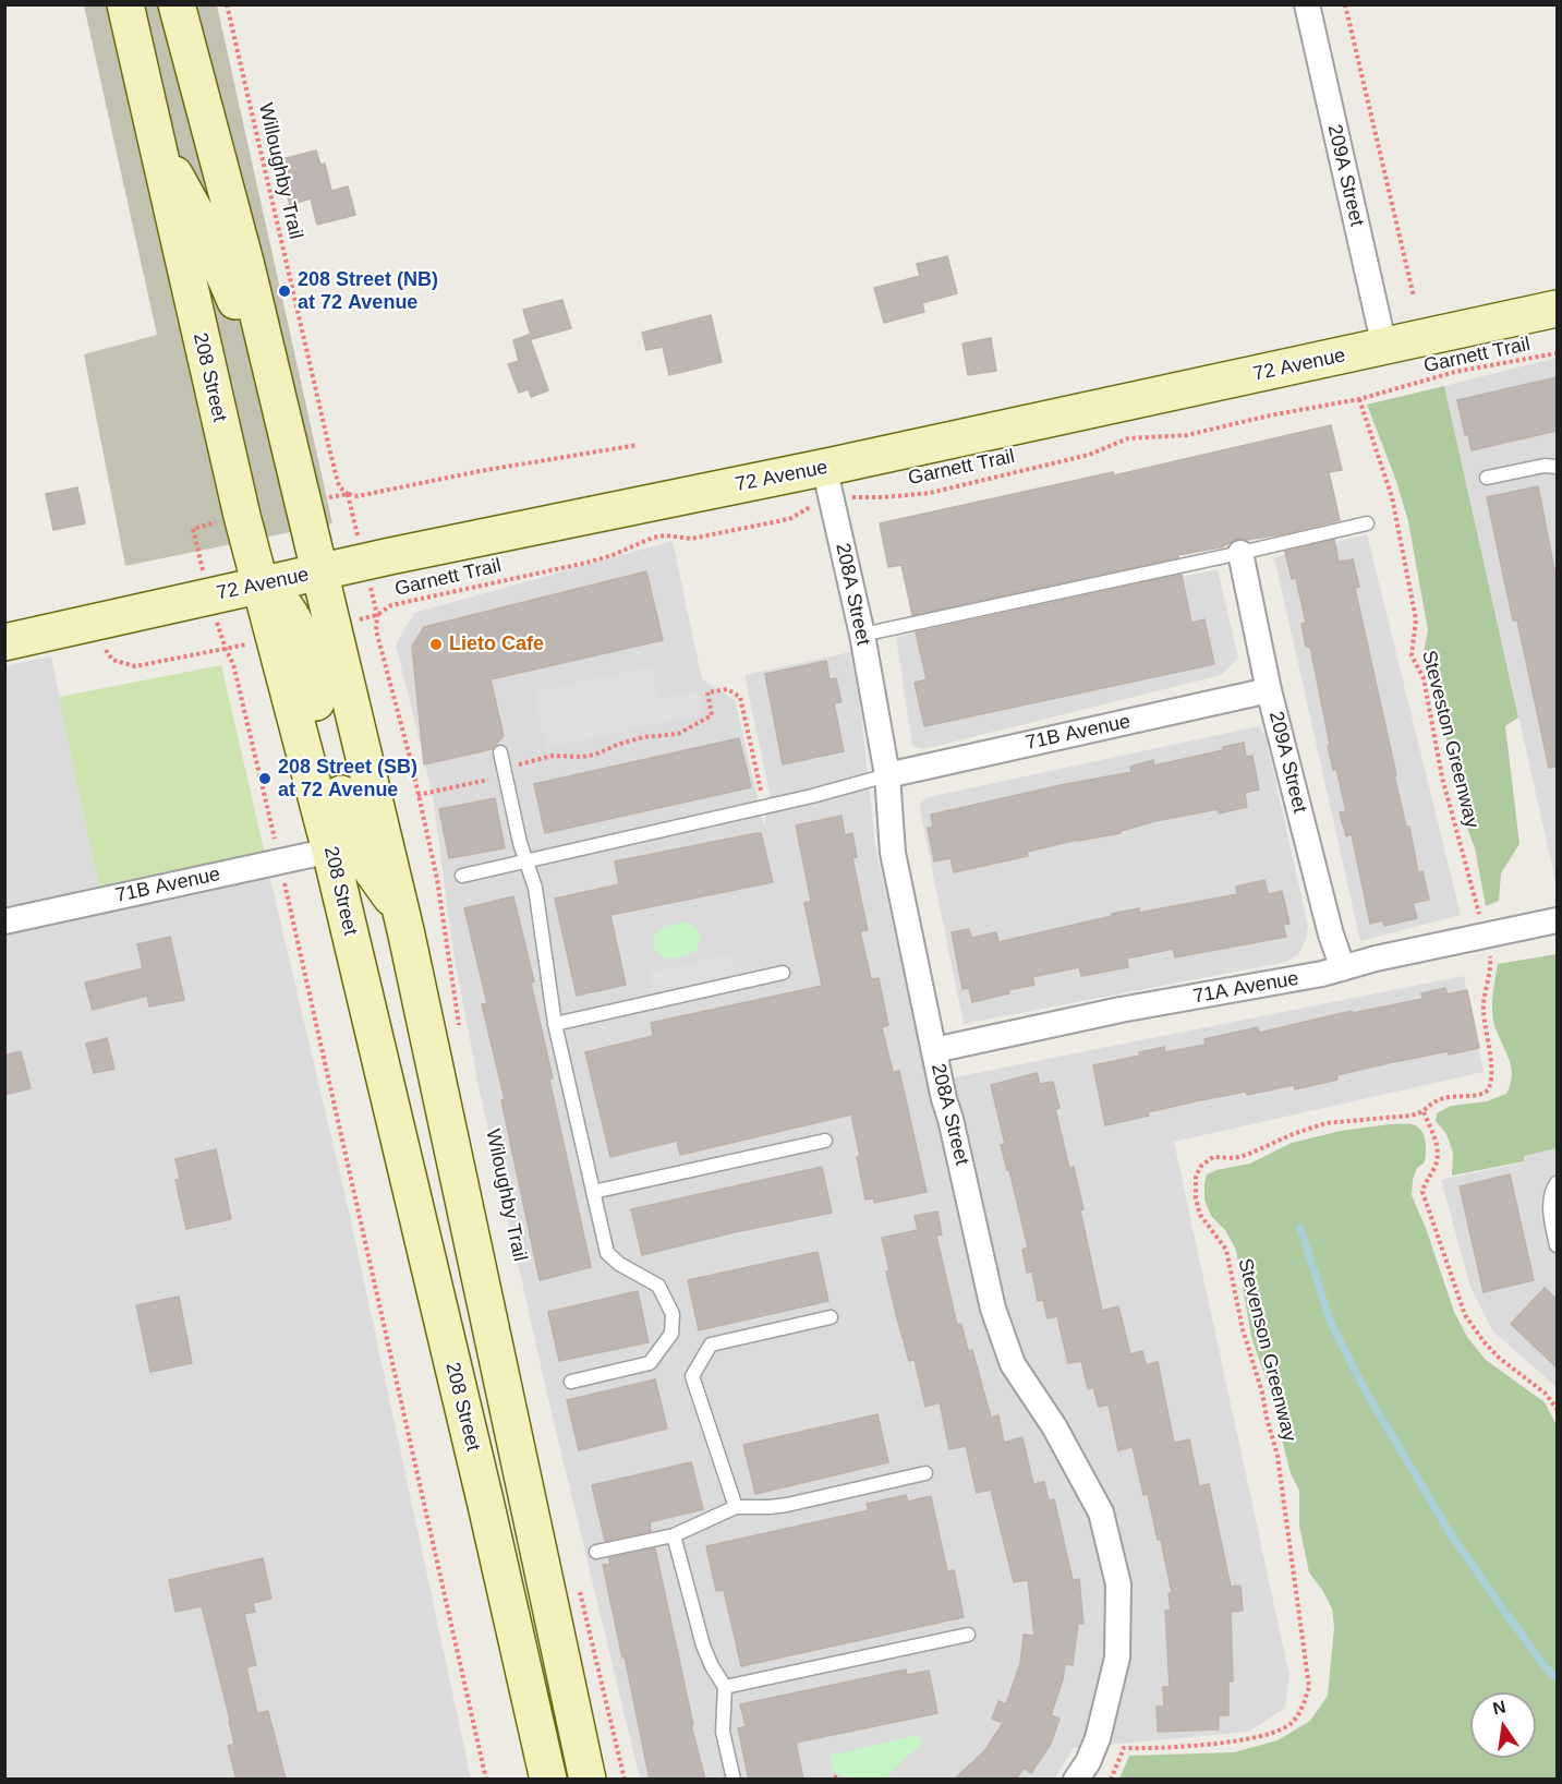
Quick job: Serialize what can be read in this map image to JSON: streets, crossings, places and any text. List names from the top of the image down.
{
  "streets": {
    "main road": ["72 Avenue", "208 Street"],
    "street": [
      "209A Street",
      "208A Street",
      "71B Avenue",
      "71A Avenue"
    ],
    "path": [
      "Willoughby Trail",
      "Garnett Trail",
      "Steveston Greenway",
      "Stevenson Greenway"
    ]
  },
  "crossings": [
    ["209A Street", "72 Avenue"],
    ["209A Street", "71B Avenue"],
    ["209A Street", "71A Avenue"],
    ["Garnett Trail", "72 Avenue"],
    ["Garnett Trail", "208A Street"],
    ["Garnett Trail", "Steveston Greenway"],
    ["72 Avenue", "208 Street"],
    ["72 Avenue", "208A Street"],
    ["208 Street", "71B Avenue"],
    ["208A Street", "71B Avenue"],
    ["208A Street", "71A Avenue"],
    ["Steveston Greenway", "71A Avenue"],
    ["Steveston Greenway", "Stevenson Greenway"],
    ["71A Avenue", "Stevenson Greenway"]
  ],
  "places": ["208 Street (NB) at 72 Avenue", "Lieto Cafe", "208 Street (SB) at 72 Avenue"],
  "north": "top"
}
